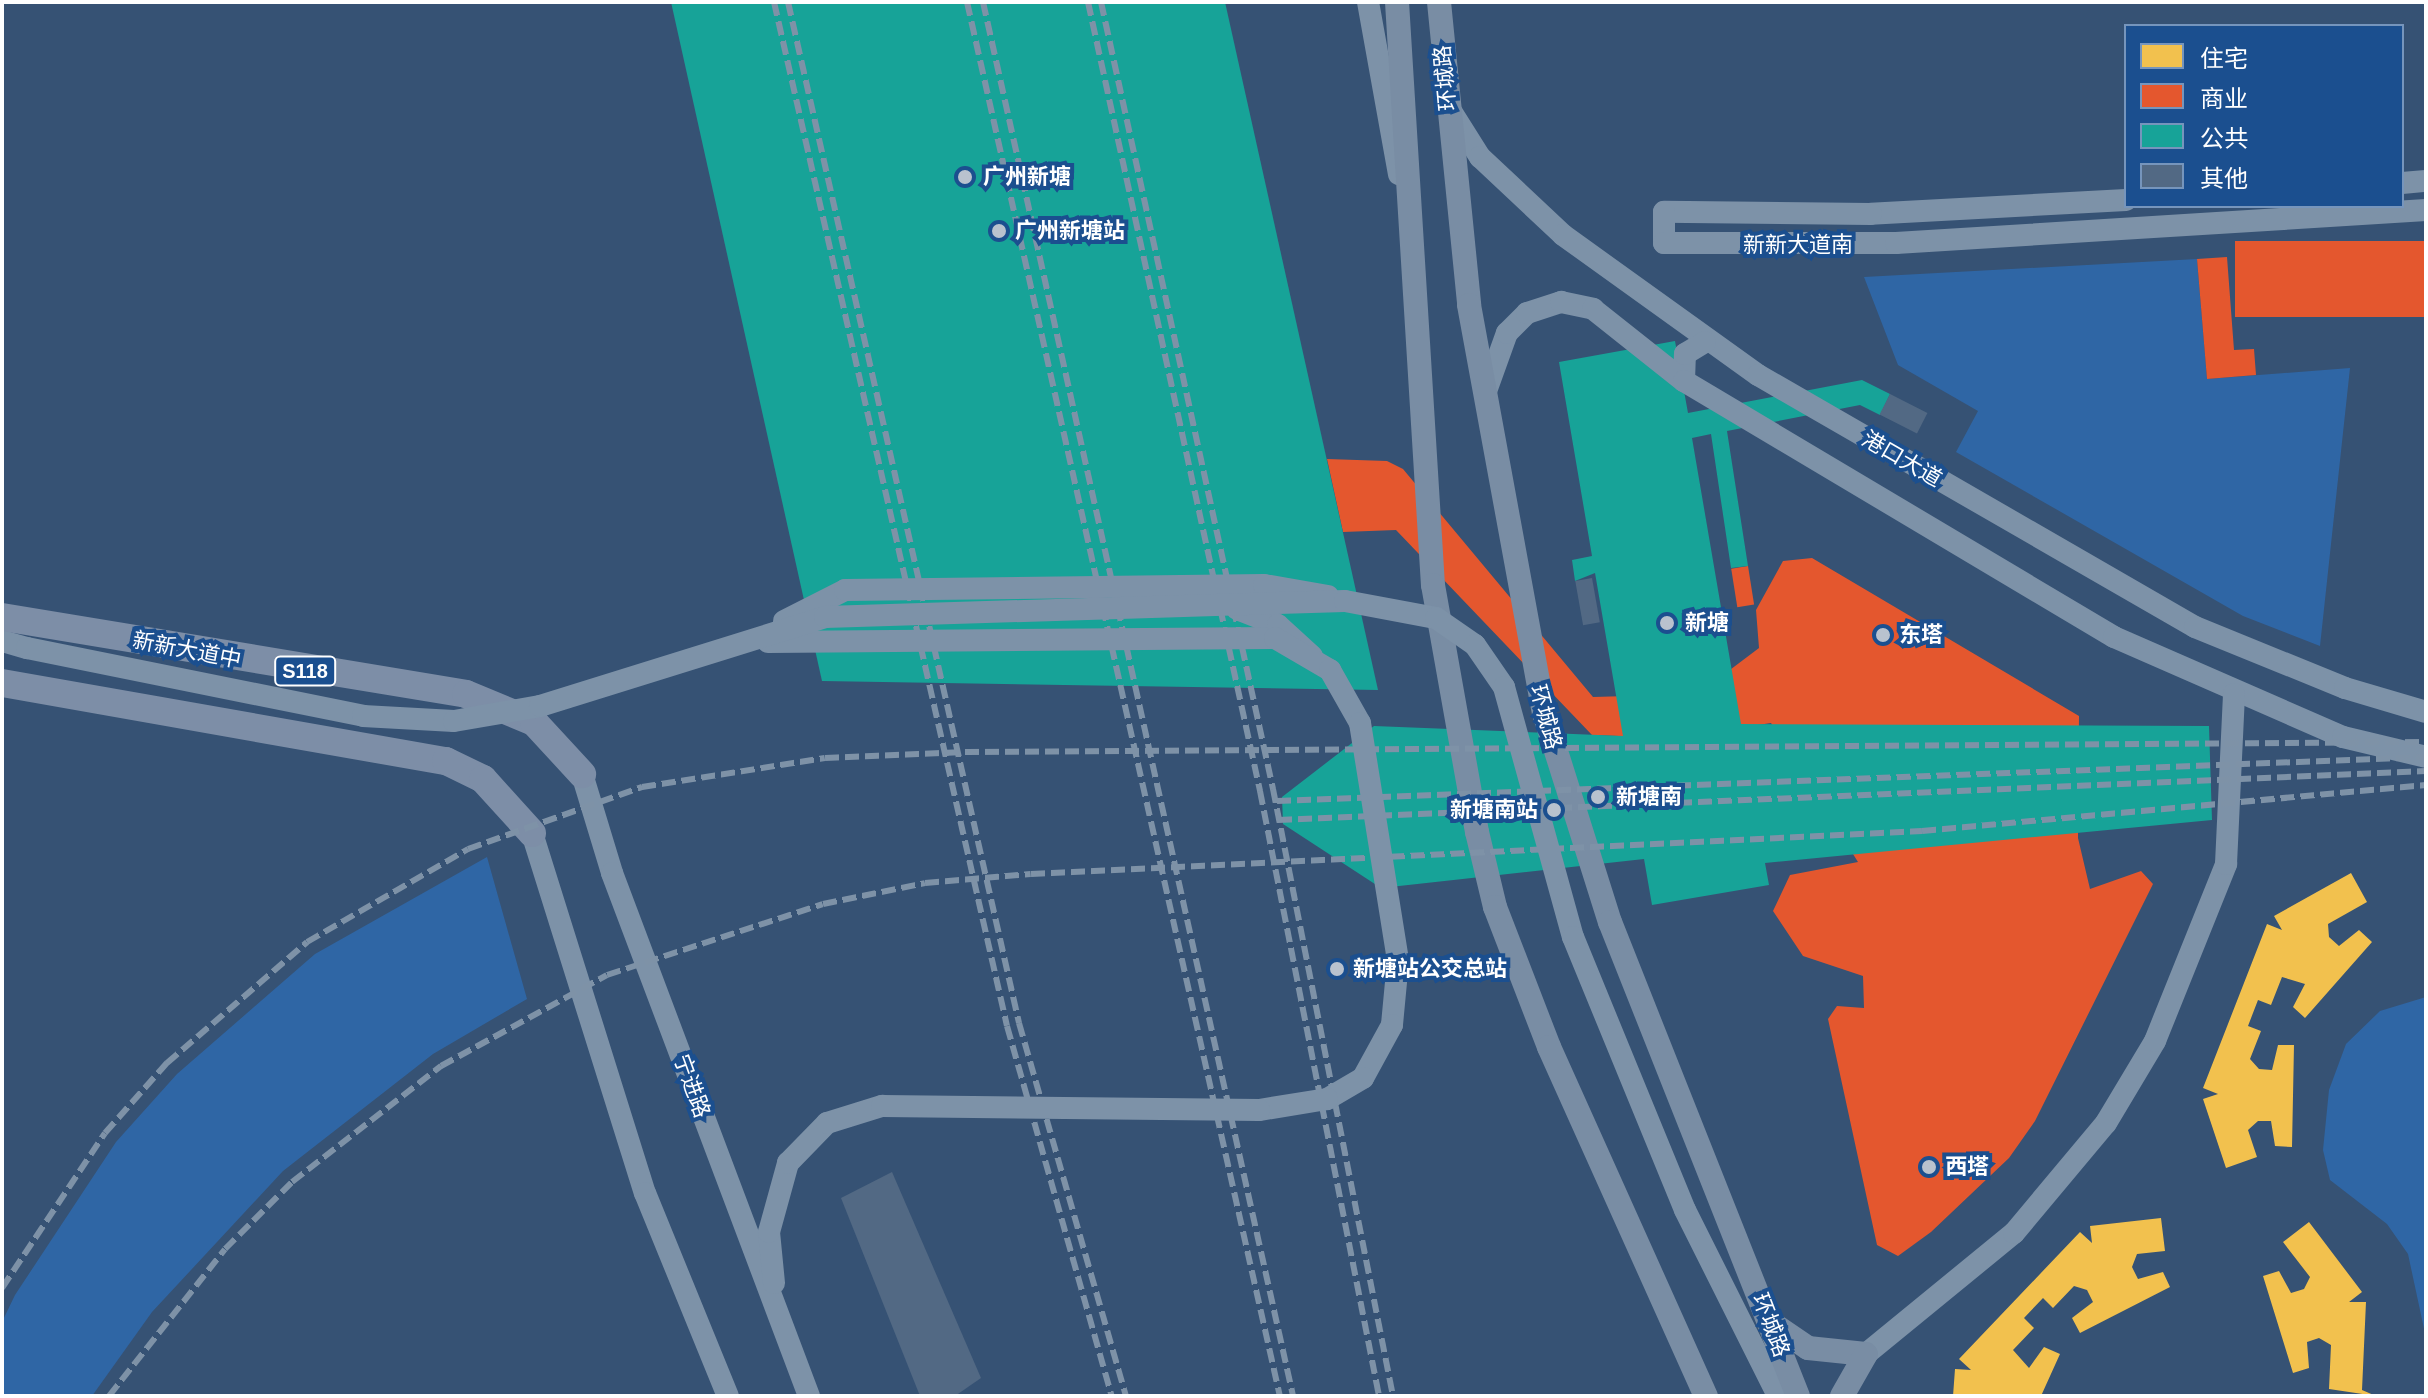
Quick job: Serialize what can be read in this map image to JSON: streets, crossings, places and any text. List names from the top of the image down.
{
  "streets": {
    "main road": ["环城路", "新新大道中", "S118"],
    "street": ["新新大道南", "港口大道", "宁进路"]
  },
  "crossings": [
    ["环城路", "港口大道"],
    ["新新大道中", "宁进路"]
  ],
  "places": [
    "广州新塘",
    "广州新塘站",
    "新塘",
    "东塔",
    "新塘南",
    "新塘南站",
    "新塘站公交总站",
    "西塔"
  ],
  "legend": [
    "住宅",
    "商业",
    "公共",
    "其他"
  ]
}
